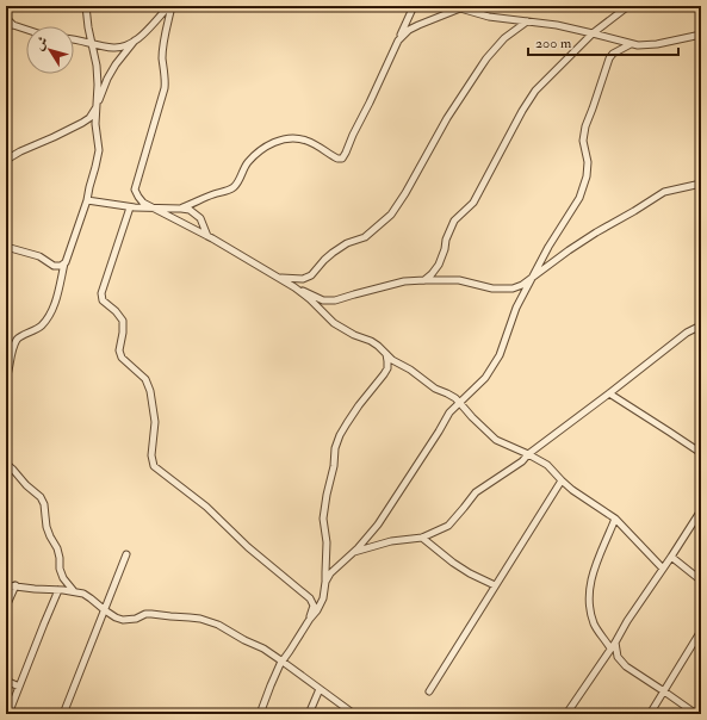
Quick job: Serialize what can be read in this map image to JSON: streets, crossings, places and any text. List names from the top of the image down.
{
  "scale_bar": "200 m",
  "north": "top left"
}
